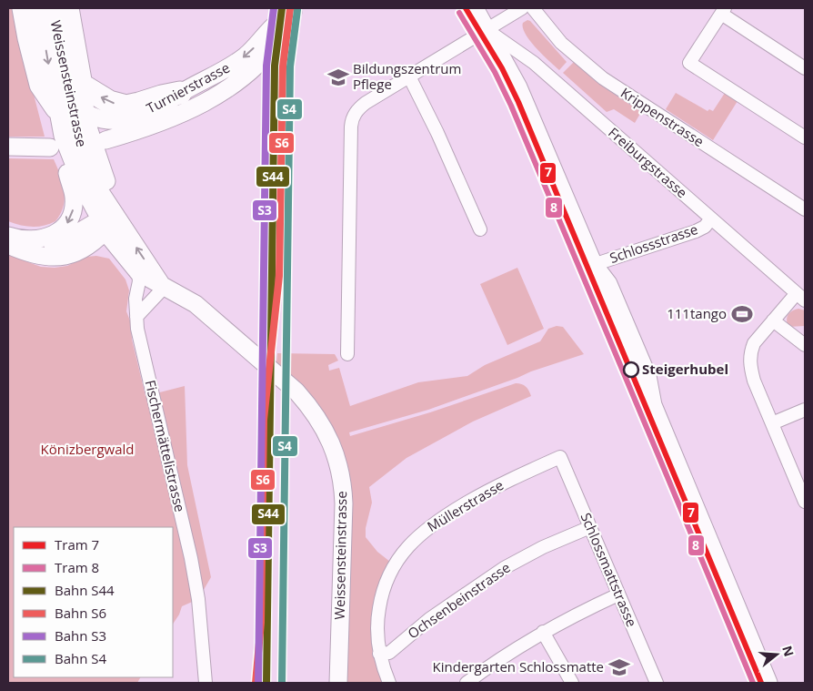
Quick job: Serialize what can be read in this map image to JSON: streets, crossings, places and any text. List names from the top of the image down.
{
  "streets": {
    "main road": [
      "Weissensteinstrasse",
      "Turnierstrasse",
      "Freiburgstrasse",
      "Schlossstrasse"
    ],
    "street": [
      "Krippenstrasse",
      "Fischermättelistrasse",
      "Müllerstrasse",
      "Schlossmattstrasse",
      "Ochsenbeinstrasse"
    ]
  },
  "crossings": [
    ["Weissensteinstrasse", "Fischermättelistrasse"],
    ["Freiburgstrasse", "Schlossstrasse"],
    ["Müllerstrasse", "Schlossmattstrasse"],
    ["Müllerstrasse", "Ochsenbeinstrasse"],
    ["Schlossmattstrasse", "Ochsenbeinstrasse"]
  ],
  "parks": ["Könizbergwald"],
  "places": {
    "school or university": ["Bildungszentrum Pflege", "Kindergarten Schlossmatte"],
    "sports": ["111tango"],
    "other": ["Steigerhubel"]
  },
  "lines": [
    "tram line 7",
    "rail line S44",
    "rail line S3",
    "rail line S6",
    "rail line S4",
    "tram line 8"
  ],
  "legend": [
    "Tram 7",
    "Tram 8",
    "Bahn S44",
    "Bahn S6",
    "Bahn S3",
    "Bahn S4"
  ],
  "north": "right"
}
